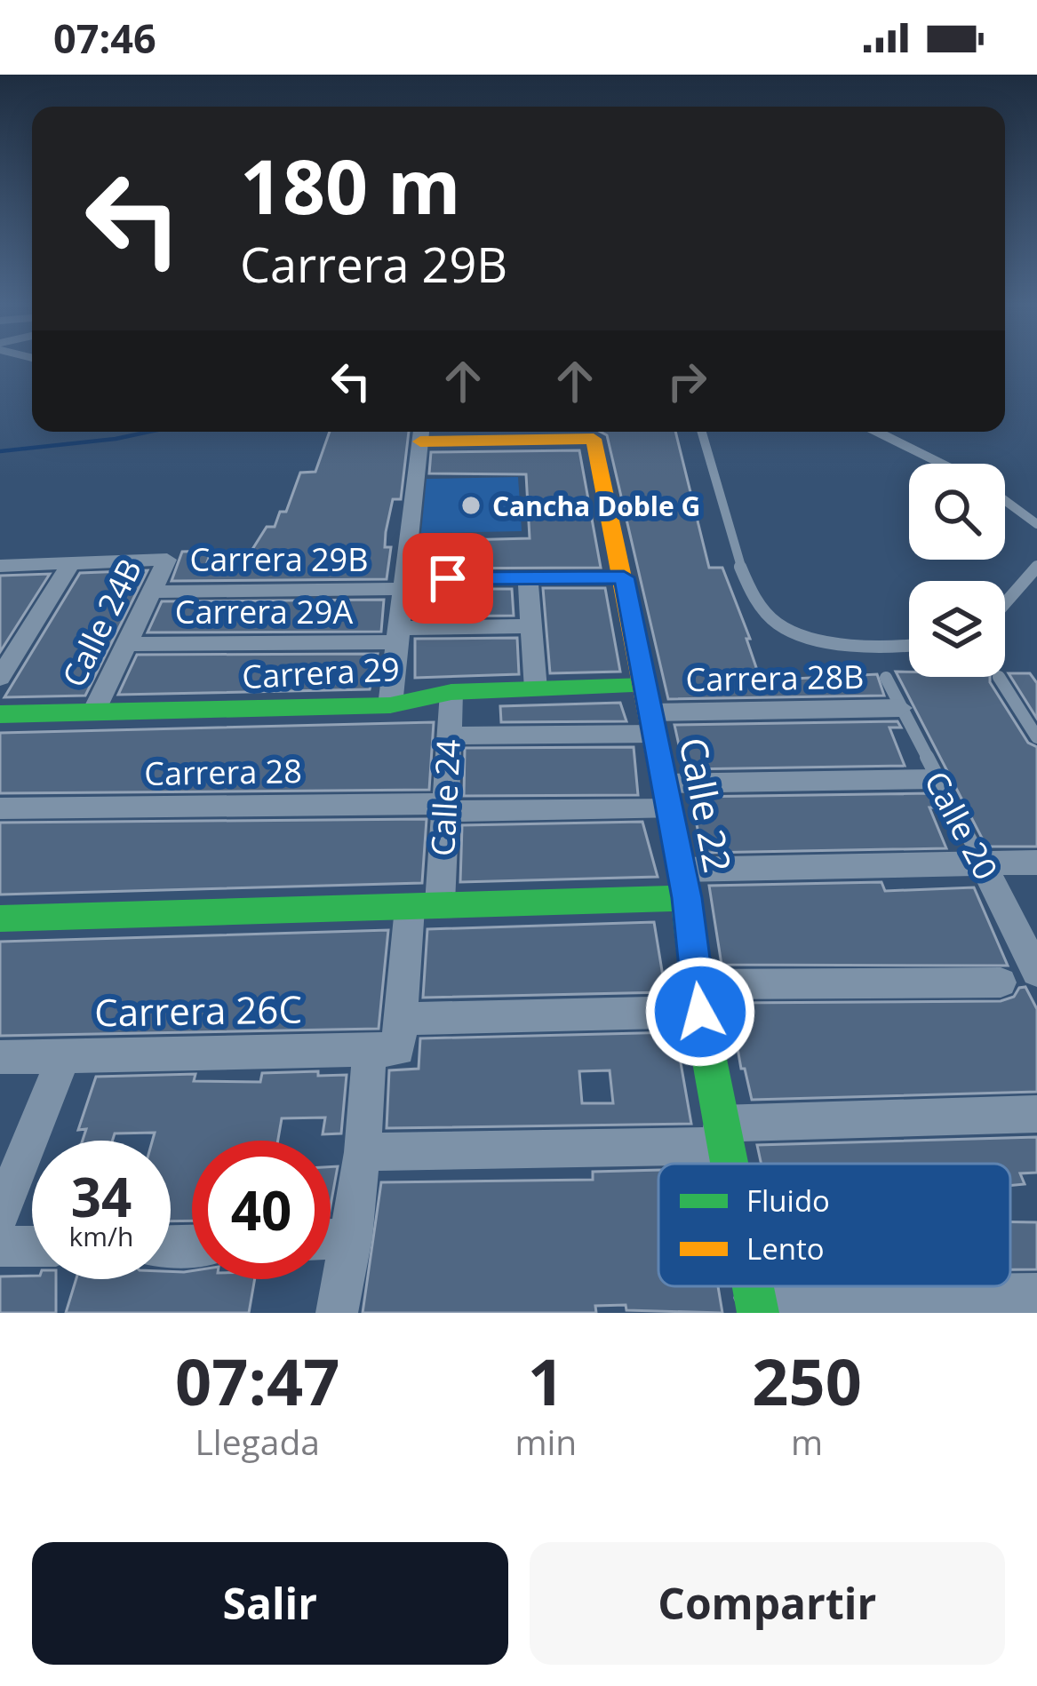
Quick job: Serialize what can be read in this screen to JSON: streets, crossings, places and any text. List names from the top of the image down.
{
  "streets": {
    "street": [
      "Carrera 29B",
      "Carrera 29A",
      "Calle 24B",
      "Carrera 29",
      "Carrera 28B",
      "Carrera 28",
      "Calle 24",
      "Calle 22",
      "Calle 20",
      "Carrera 26C"
    ]
  },
  "crossings": [
    ["Carrera 29B", "Calle 24B"],
    ["Carrera 29B", "Calle 22"],
    ["Carrera 29A", "Calle 24B"],
    ["Calle 24B", "Carrera 29"],
    ["Carrera 29", "Calle 24"],
    ["Carrera 29", "Calle 22"],
    ["Carrera 28B", "Calle 24"],
    ["Carrera 28B", "Calle 22"],
    ["Carrera 28B", "Calle 20"],
    ["Carrera 28", "Calle 24"],
    ["Carrera 28", "Calle 22"],
    ["Carrera 28", "Calle 20"],
    ["Calle 24", "Carrera 26C"],
    ["Calle 22", "Carrera 26C"]
  ],
  "places": ["Cancha Doble G"],
  "legend": ["Fluido", "Lento"],
  "page": {
    "status": "07:46",
    "turn": ["180 m", "Carrera 29B"],
    "speed": "34 km/h",
    "limit": "40",
    "eta": [
      "07:47",
      "Llegada",
      "1",
      "min",
      "250",
      "m"
    ],
    "buttons": ["Salir", "Compartir"]
  }
}
